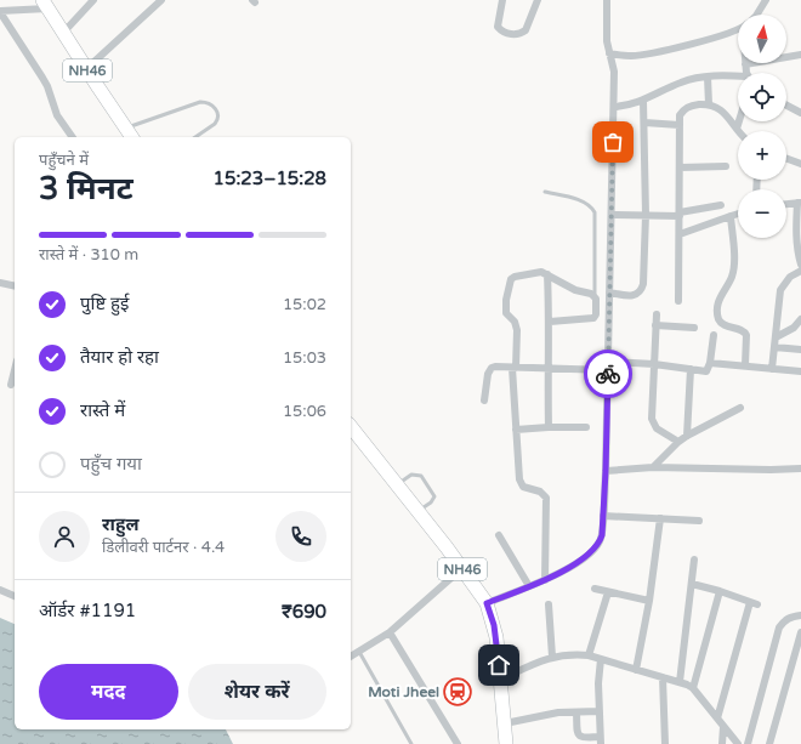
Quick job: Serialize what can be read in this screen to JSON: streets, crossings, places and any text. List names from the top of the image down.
{
  "streets": {
    "highway": ["NH46"]
  },
  "places": {
    "station": ["Moti Jheel"]
  },
  "north": "top",
  "page": {
    "map_buttons": ["+", "−"],
    "heading": ["3 मिनट", "पहुँचने में", "15:23–15:28"],
    "panel": [
      "राहुल",
      "डिलीवरी पार्टनर · 4.4",
      "ऑर्डर #1191",
      "₹690"
    ],
    "bar": "रास्ते में · 310 m",
    "list": [
      ["पुष्टि हुई", "15:02"],
      ["तैयार हो रहा", "15:03"],
      ["रास्ते में", "15:06"],
      "पहुँच गया"
    ],
    "buttons": ["मदद", "शेयर करें"]
  }
}
